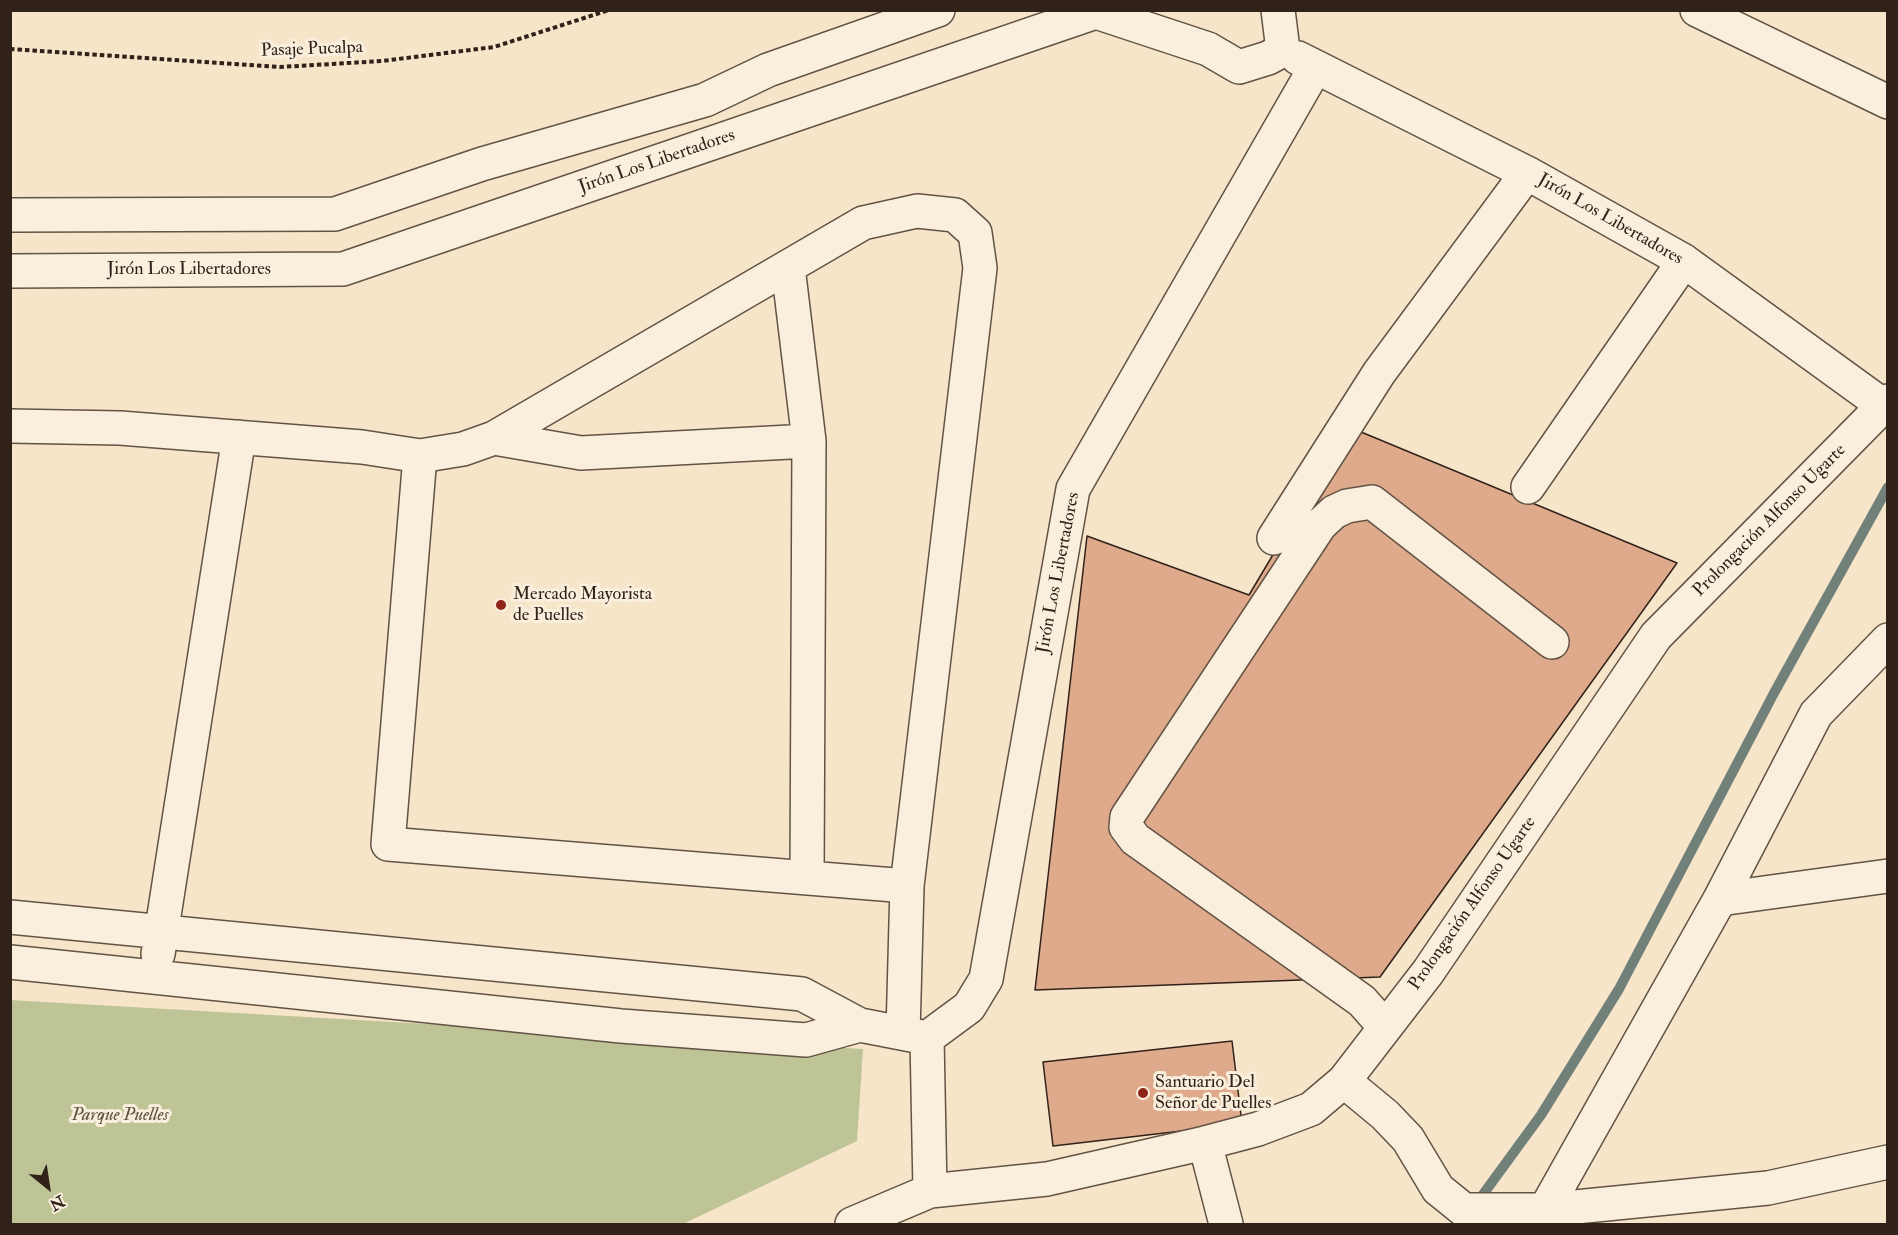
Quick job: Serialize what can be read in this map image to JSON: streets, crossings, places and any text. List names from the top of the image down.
{
  "streets": {
    "street": ["Jirón Los Libertadores", "Prolongación Alfonso Ugarte"],
    "path": ["Pasaje Pucalpa"]
  },
  "crossings": [
    ["Jirón Los Libertadores", "Prolongación Alfonso Ugarte"]
  ],
  "parks": ["Parque Puelles"],
  "places": ["Mercado Mayorista de Puelles", "Santuario Del Señor de Puelles"],
  "north": "bottom right"
}
